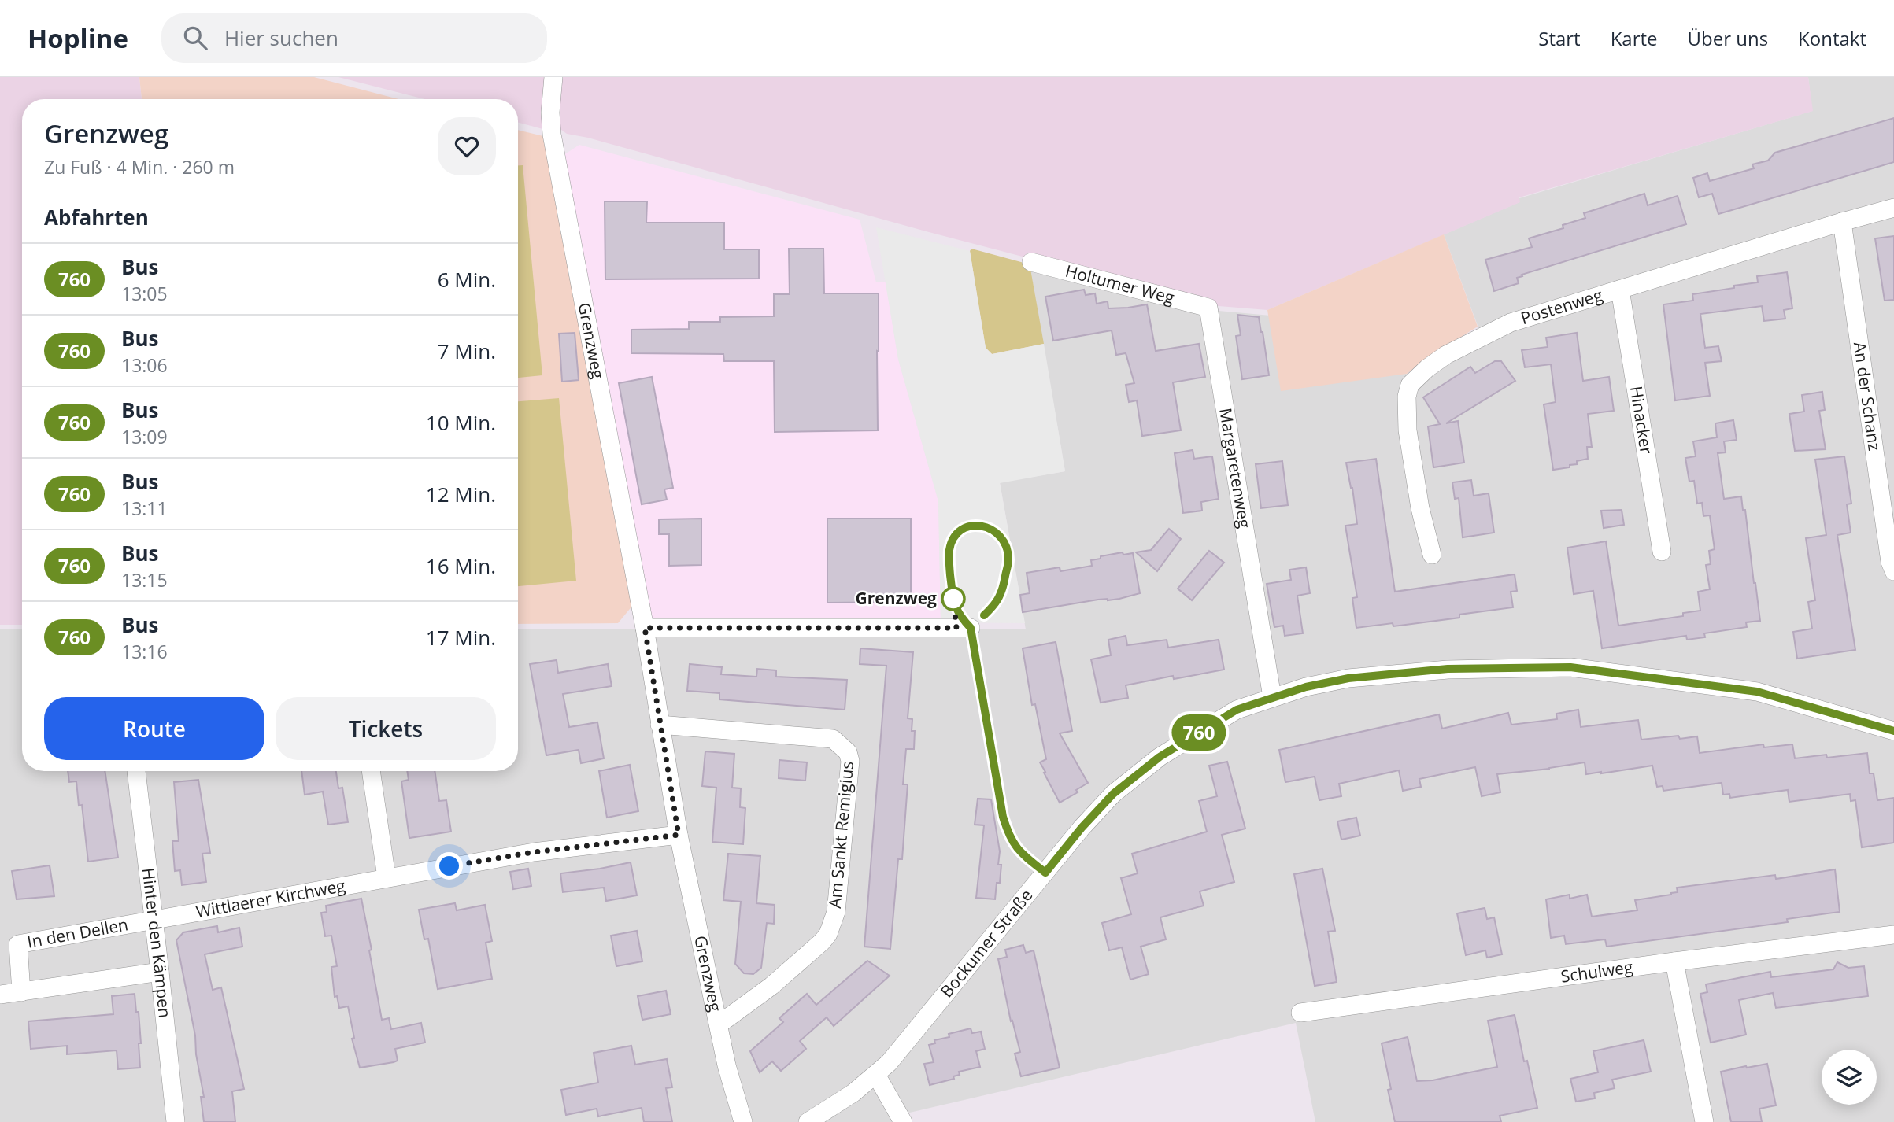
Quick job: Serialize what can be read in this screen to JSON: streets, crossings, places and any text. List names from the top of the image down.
{
  "streets": {
    "street": [
      "Holtumer Weg",
      "Postenweg",
      "Grenzweg",
      "An der Schanz",
      "Hinacker",
      "Margaretenweg",
      "Am Sankt Remigius",
      "Wittlaerer Kirchweg",
      "In den Dellen",
      "Hinter den Kämpen",
      "Bockumer Straße",
      "Schulweg"
    ]
  },
  "crossings": [
    ["Holtumer Weg", "Margaretenweg"],
    ["Postenweg", "An der Schanz"],
    ["Postenweg", "Hinacker"],
    ["Grenzweg", "Am Sankt Remigius"],
    ["Grenzweg", "Wittlaerer Kirchweg"],
    ["Margaretenweg", "Bockumer Straße"],
    ["Wittlaerer Kirchweg", "In den Dellen"],
    ["Wittlaerer Kirchweg", "Hinter den Kämpen"],
    ["In den Dellen", "Hinter den Kämpen"]
  ],
  "places": ["Grenzweg"],
  "lines": ["bus line 760"],
  "page": {
    "header": "Hopline",
    "search": "Hier suchen",
    "nav": [
      "Start",
      "Karte",
      "Über uns",
      "Kontakt"
    ],
    "on_map": "760",
    "heading": [
      ["Grenzweg", "Zu Fuß · 4 Min. · 260 m"],
      "Abfahrten"
    ],
    "list": [
      {
        "mark": "760",
        "name": "Bus",
        "note": "13:05",
        "value": "6 Min."
      },
      {
        "mark": "760",
        "name": "Bus",
        "note": "13:06",
        "value": "7 Min."
      },
      {
        "mark": "760",
        "name": "Bus",
        "note": "13:09",
        "value": "10 Min."
      },
      {
        "mark": "760",
        "name": "Bus",
        "note": "13:11",
        "value": "12 Min."
      },
      {
        "mark": "760",
        "name": "Bus",
        "note": "13:15",
        "value": "16 Min."
      },
      {
        "mark": "760",
        "name": "Bus",
        "note": "13:16",
        "value": "17 Min."
      }
    ],
    "buttons": ["Route", "Tickets"]
  }
}
